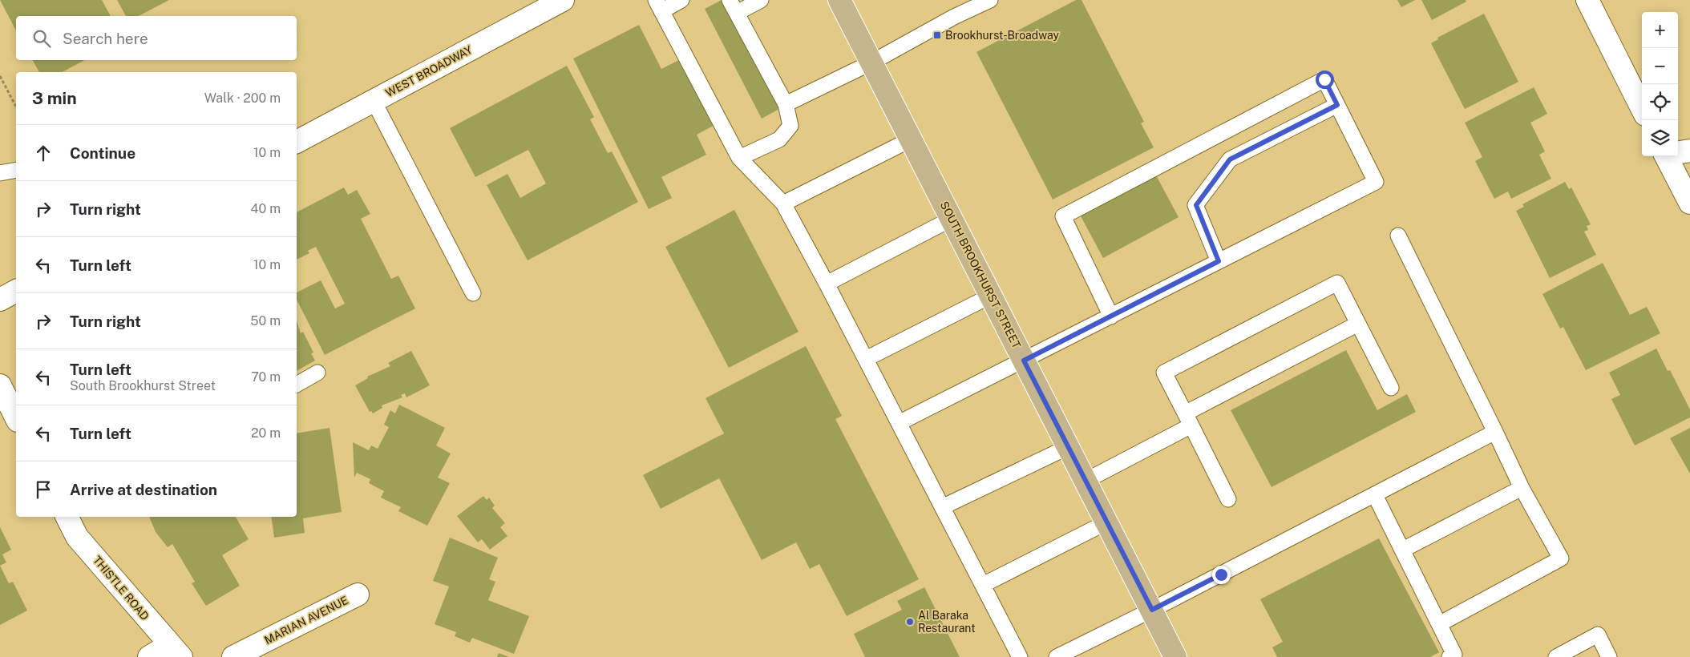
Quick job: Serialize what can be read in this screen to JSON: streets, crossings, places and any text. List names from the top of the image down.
{
  "streets": {
    "main road": ["SOUTH BROOKHURST STREET"],
    "street": ["WEST BROADWAY", "THISTLE ROAD", "MARIAN AVENUE"]
  },
  "places": {
    "transit": ["Brookhurst-Broadway"],
    "other": ["Al Baraka Restaurant"]
  },
  "page": {
    "map_buttons": ["+", "−"],
    "search": "Search here",
    "heading": ["3 min", "Walk · 200 m"],
    "list": [
      ["Continue", "10 m"],
      ["Turn right", "40 m"],
      ["Turn left", "10 m"],
      ["Turn right", "50 m"],
      ["Turn left", "South Brookhurst Street", "70 m"],
      ["Turn left", "20 m"],
      "Arrive at destination"
    ]
  }
}
